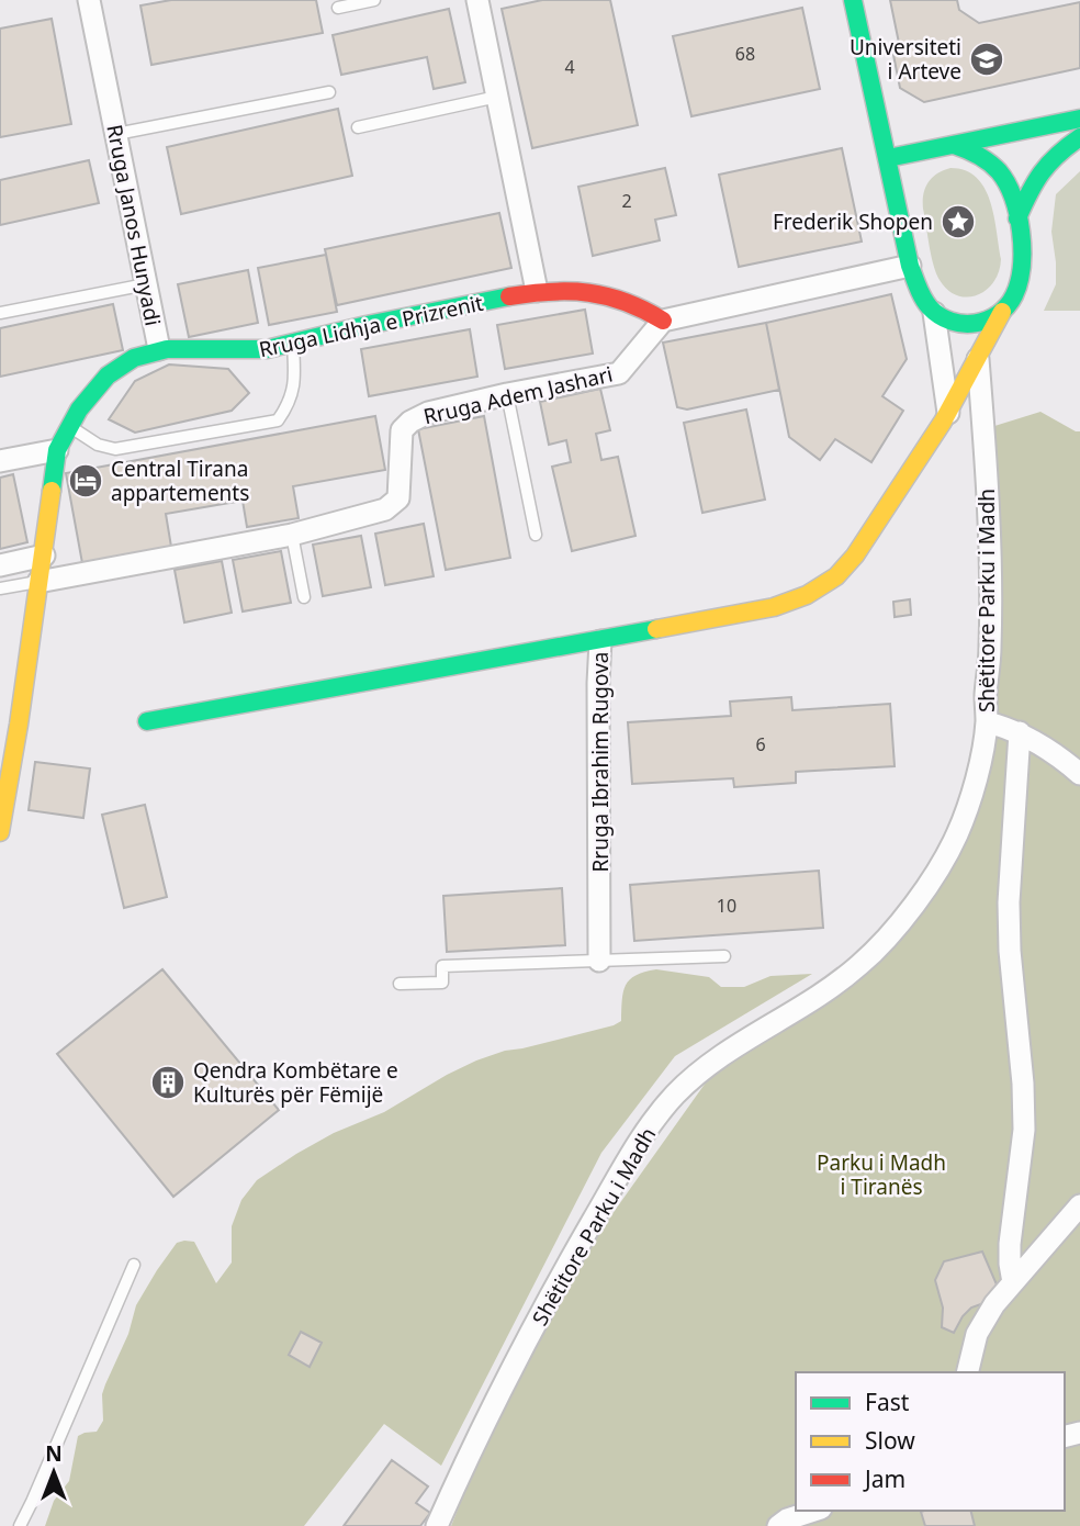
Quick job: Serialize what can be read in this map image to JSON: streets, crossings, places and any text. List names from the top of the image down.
{
  "streets": {
    "street": [
      "Rruga Janos Hunyadi",
      "Rruga Lidhja e Prizrenit",
      "Rruga Adem Jashari",
      "Shëtitore Parku i Madh",
      "Rruga Ibrahim Rugova"
    ]
  },
  "crossings": [
    ["Rruga Janos Hunyadi", "Rruga Lidhja e Prizrenit"],
    ["Rruga Janos Hunyadi", "Rruga Adem Jashari"],
    ["Rruga Lidhja e Prizrenit", "Rruga Adem Jashari"],
    ["Shëtitore Parku i Madh", "Rruga Ibrahim Rugova"]
  ],
  "parks": ["Parku i Madh i Tiranës"],
  "places": {
    "school or university": ["Universiteti i Arteve"],
    "place": ["Frederik Shopen"],
    "hotel": ["Central Tirana appartements"],
    "building": ["Qendra Kombëtare e Kulturës për Fëmijë"]
  },
  "house_numbers": [
    "68",
    "4",
    "2",
    "6",
    "10"
  ],
  "legend": ["Fast", "Slow", "Jam"],
  "north": "top"
}
